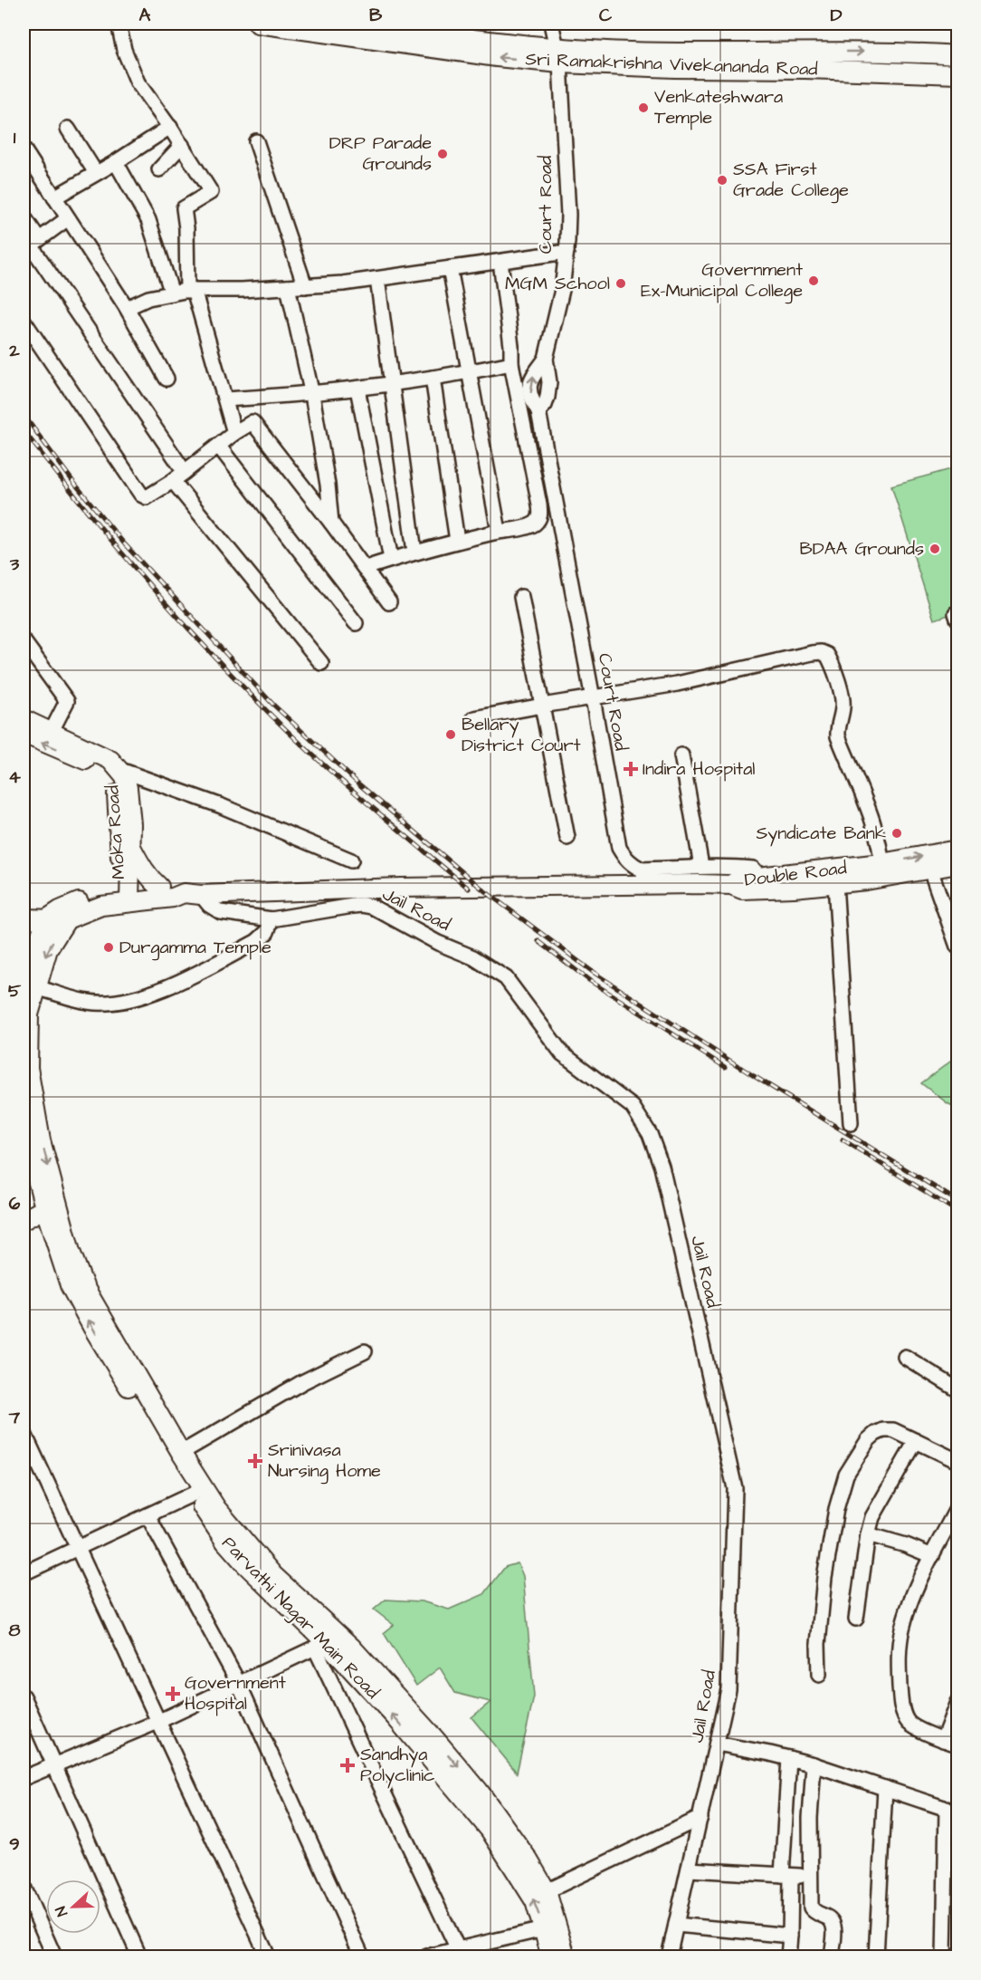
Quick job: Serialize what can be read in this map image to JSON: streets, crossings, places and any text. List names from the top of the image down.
{
  "streets": {
    "main road": [
      "Sri Ramakrishna Vivekananda Road",
      "Moka Road",
      "Double Road",
      "Parvathi Nagar Main Road"
    ],
    "street": ["Court Road", "Jail Road"]
  },
  "crossings": [
    ["Sri Ramakrishna Vivekananda Road", "Court Road"],
    ["Court Road", "Double Road"]
  ],
  "places": {
    "other": [
      "Venkateshwara Temple",
      "DRP Parade Grounds",
      "SSA First Grade College",
      "Government Ex-Municipal College",
      "MGM School",
      "BDAA Grounds",
      "Bellary District Court",
      "Syndicate Bank",
      "Durgamma Temple"
    ],
    "health": [
      "Indira Hospital",
      "Srinivasa Nursing Home",
      "Government Hospital",
      "Sandhya Polyclinic"
    ]
  },
  "north": "left",
  "grid": {
    "columns": [
      "A",
      "B",
      "C",
      "D"
    ],
    "rows": [
      "1",
      "2",
      "3",
      "4",
      "5",
      "6",
      "7",
      "8",
      "9"
    ]
  }
}
